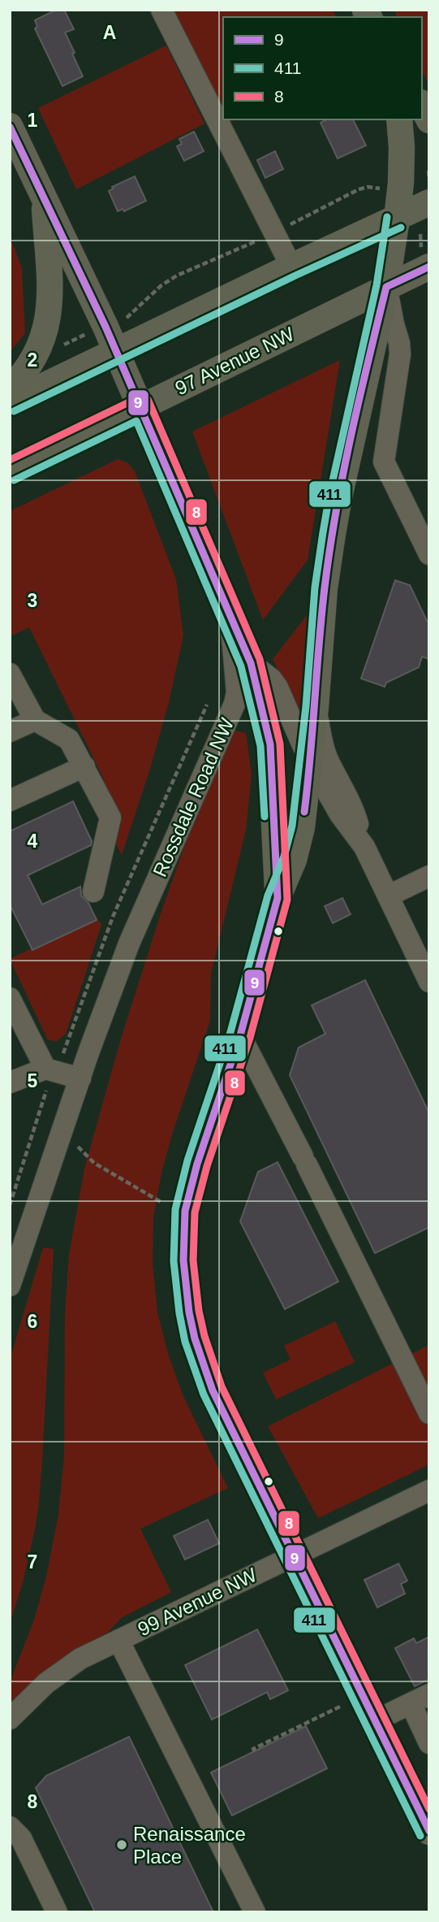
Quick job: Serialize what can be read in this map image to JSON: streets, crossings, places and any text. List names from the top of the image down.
{
  "streets": {
    "main road": ["97 Avenue NW", "Rossdale Road NW"],
    "street": ["99 Avenue NW"]
  },
  "crossings": [
    ["97 Avenue NW", "Rossdale Road NW"]
  ],
  "places": ["Renaissance Place"],
  "lines": ["transit line 9", "transit line 411", "transit line 8"],
  "legend": ["9", "411", "8"],
  "grid": {
    "columns": ["A"],
    "rows": [
      "1",
      "2",
      "3",
      "4",
      "5",
      "6",
      "7",
      "8"
    ]
  }
}
